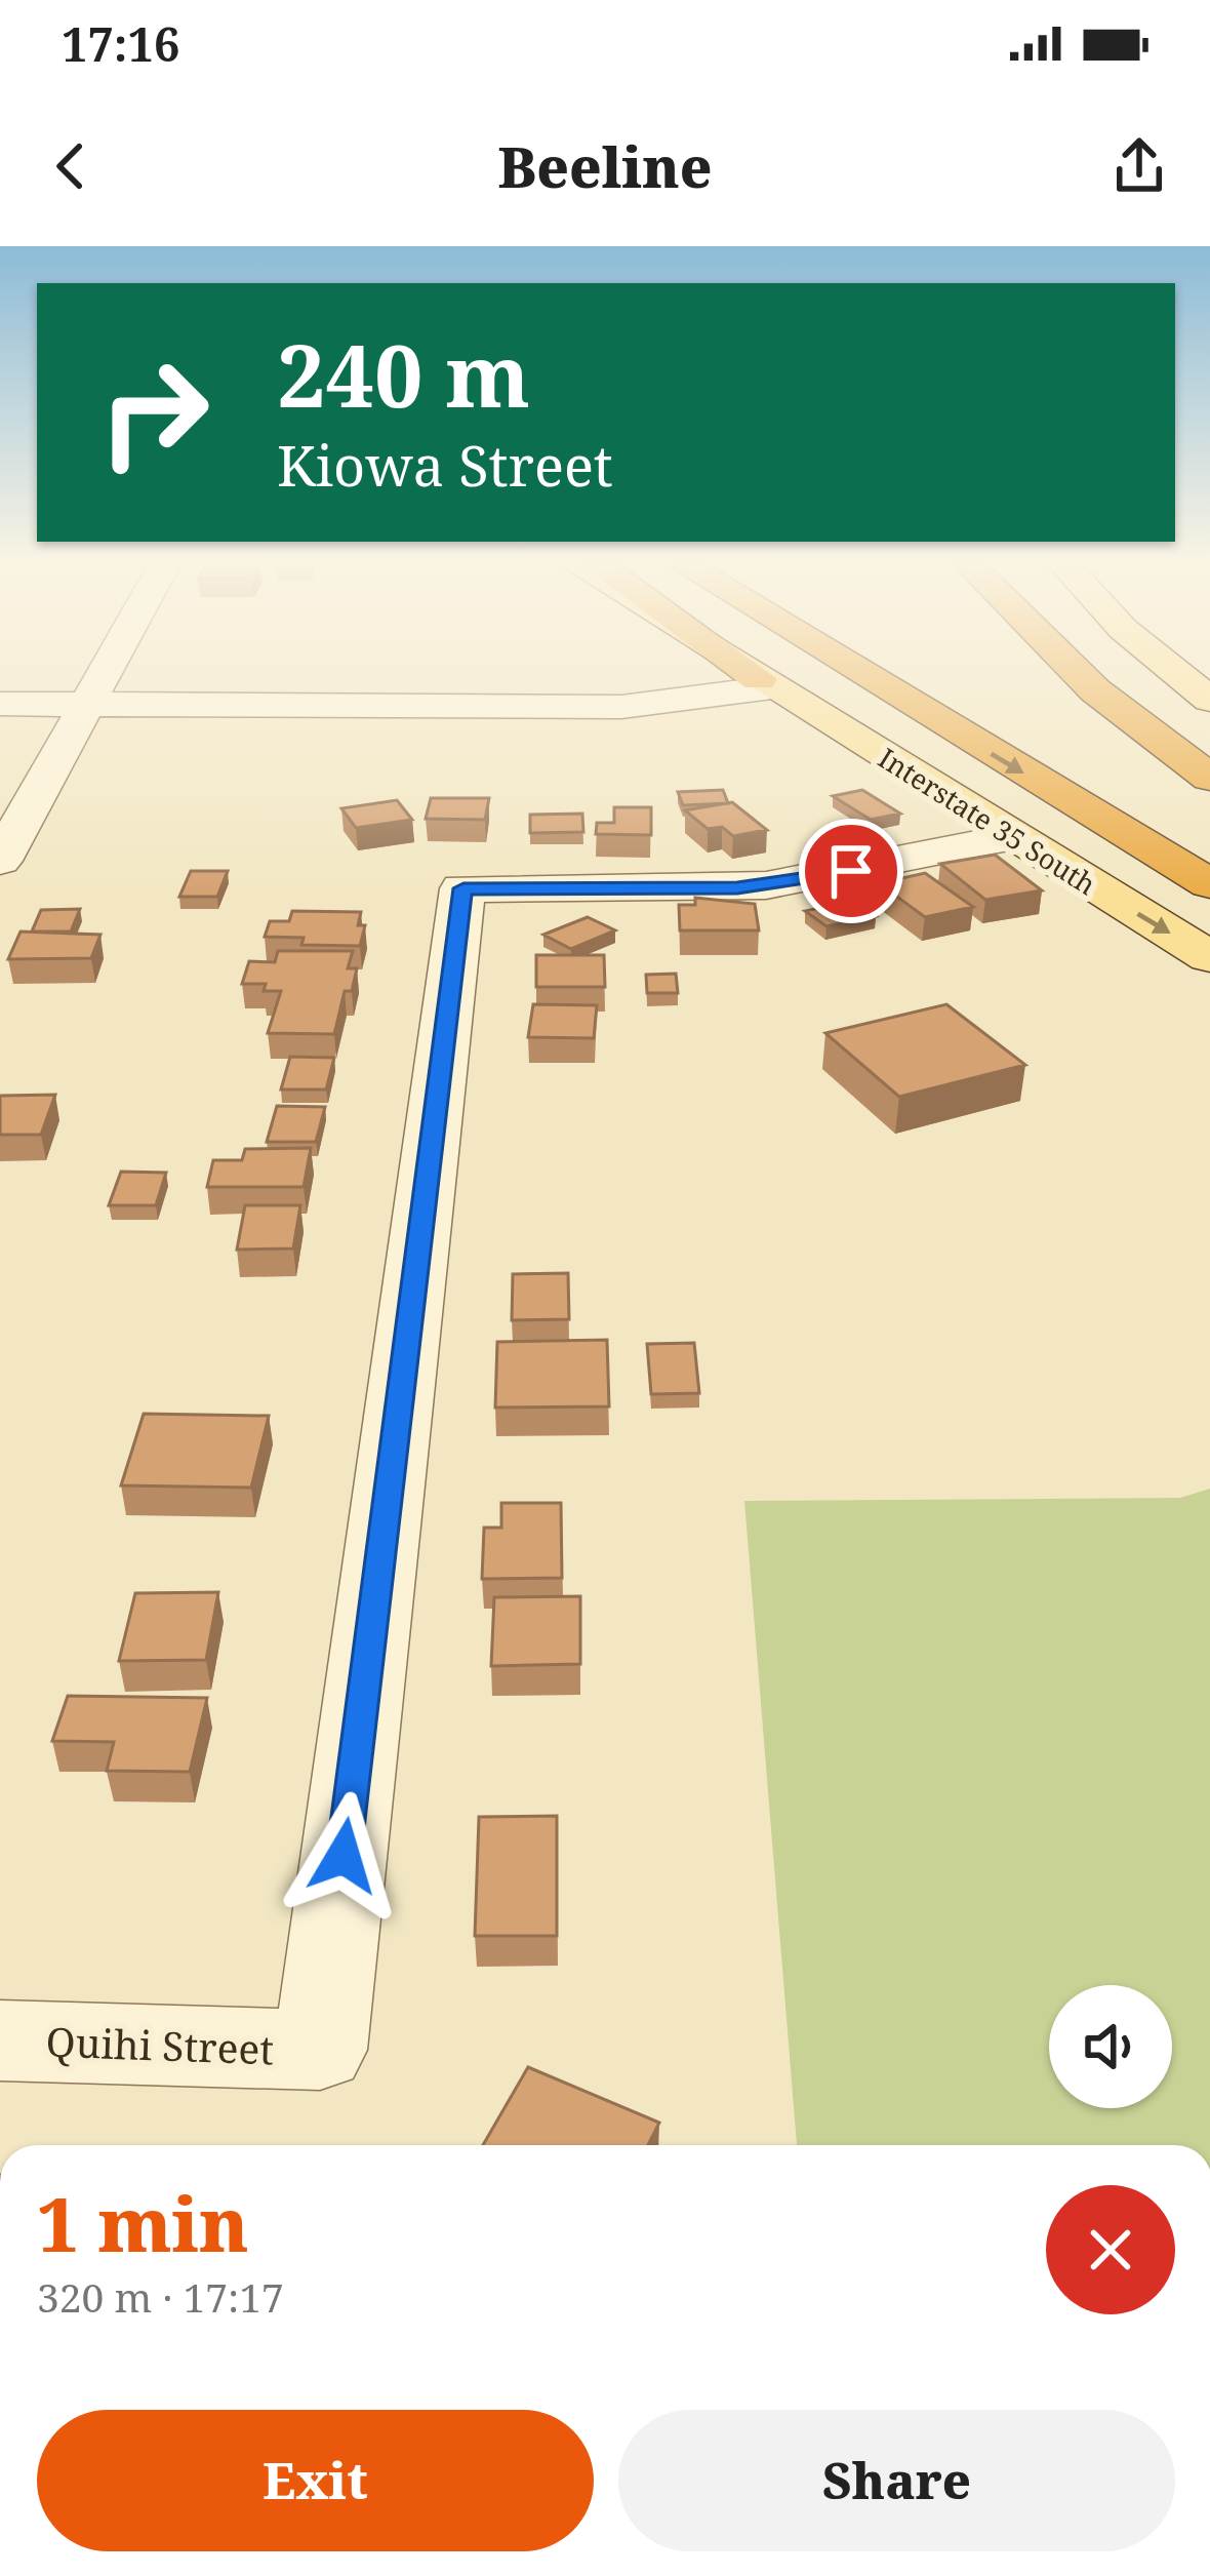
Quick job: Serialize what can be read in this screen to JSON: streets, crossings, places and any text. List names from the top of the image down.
{
  "streets": {
    "main road": ["Interstate 35 South"],
    "street": ["Quihi Street"]
  },
  "crossings": [
    ["Interstate 35 South", "Quihi Street"]
  ],
  "one_way": ["Interstate 35 South"],
  "page": {
    "status": "17:16",
    "header": "Beeline",
    "turn": ["240 m", "Kiowa Street"],
    "heading": ["1 min", "320 m · 17:17"],
    "buttons": ["Exit", "Share"]
  }
}
